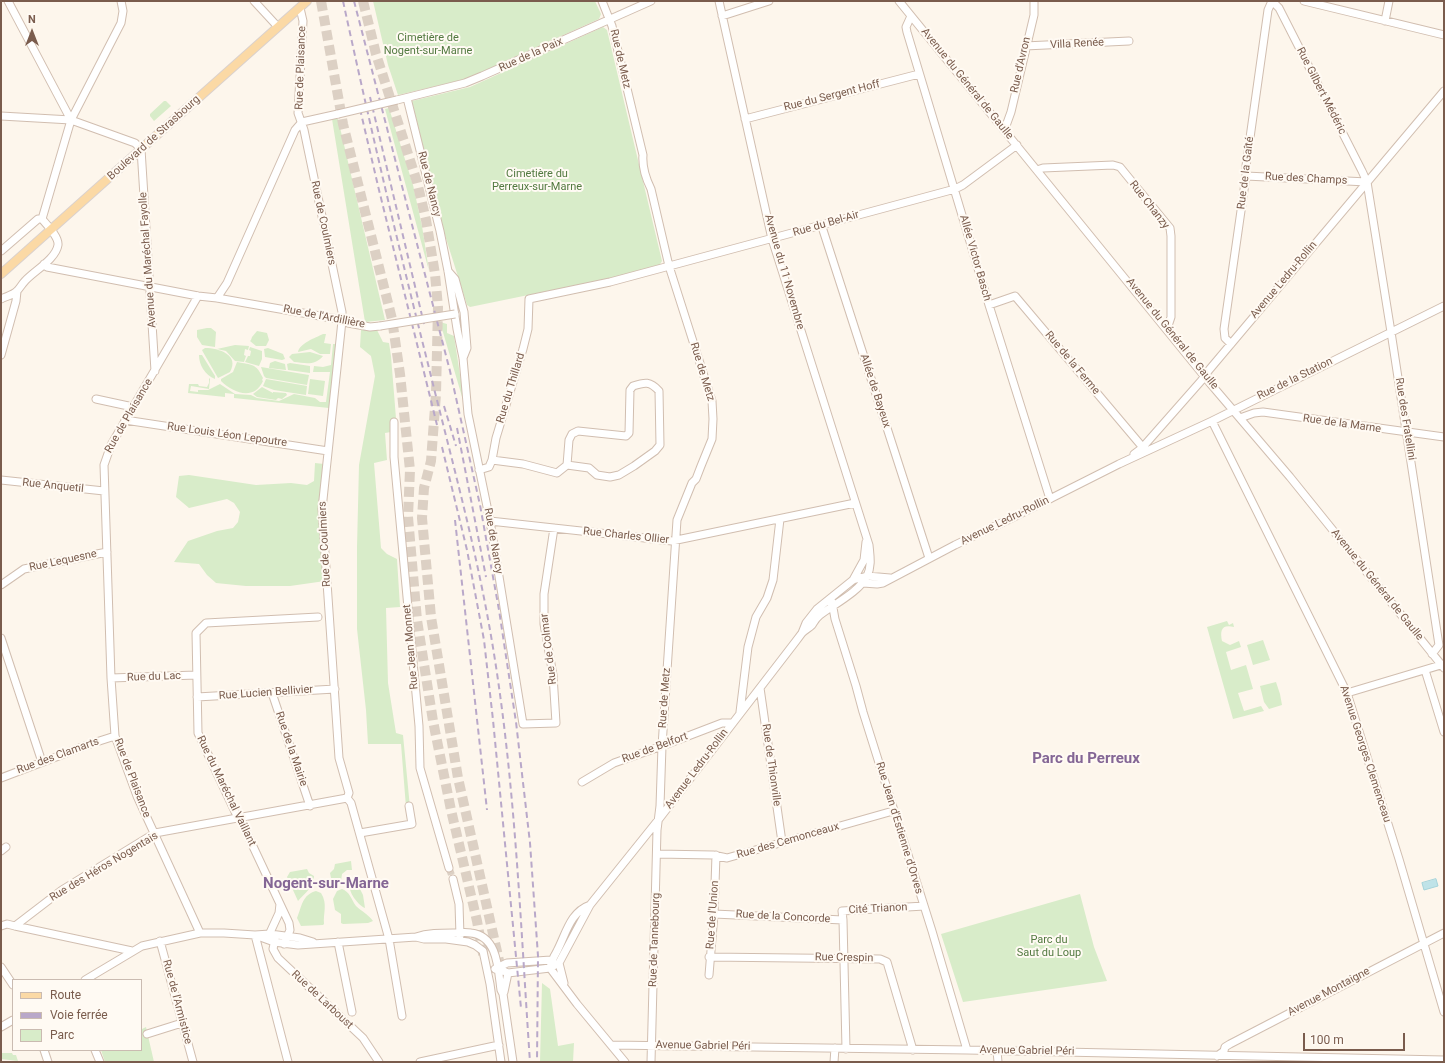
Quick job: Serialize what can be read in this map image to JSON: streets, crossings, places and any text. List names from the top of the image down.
{
  "streets": {
    "main road": ["Boulevard de Strasbourg"],
    "street": [
      "Villa Renée",
      "Rue de la Paix",
      "Rue de Metz",
      "Rue d'Avron",
      "Rue de Plaisance",
      "Avenue du Général de Gaulle",
      "Rue Gilbert Médéric",
      "Rue du Sergent Hoff",
      "Rue de la Gaîté",
      "Rue des Champs",
      "Rue de Nancy",
      "Rue Chanzy",
      "Rue de Coulmiers",
      "Rue du Bel-Air",
      "Allée Victor Basch",
      "Avenue du Maréchal Fayolle",
      "Avenue du 11 Novembre",
      "Avenue Ledru-Rollin",
      "Rue de l'Ardillière",
      "Rue de la Ferme",
      "Rue de la Station",
      "Rue du Thillard",
      "Allée de Bayeux",
      "Rue des Fratellini",
      "Rue de la Marne",
      "Rue Louis Léon Lepoutre",
      "Rue Anquetil",
      "Rue Charles Ollier",
      "Rue Lequesne",
      "Rue Jean Monnet",
      "Rue de Colmar",
      "Rue du Lac",
      "Rue Lucien Bellivier",
      "Rue de Belfort",
      "Rue de la Mairie",
      "Avenue Georges Clemenceau",
      "Rue des Clamarts",
      "Rue de Thionville",
      "Rue du Maréchal Vaillant",
      "Rue Jean d'Estienne d'Orves",
      "Rue des Cemonceaux",
      "Rue des Héros Nogentais",
      "Cité Trianon",
      "Rue de l'Union",
      "Rue de la Concorde",
      "Rue de Tannebourg",
      "Rue Crespin",
      "Avenue Montaigne",
      "Rue de Larboust",
      "Rue de l'Armistice",
      "Avenue Gabriel Péri"
    ]
  },
  "crossings": [
    ["Villa Renée", "Rue d'Avron"],
    ["Rue de la Paix", "Rue de Metz"],
    ["Rue de la Paix", "Rue de Plaisance"],
    ["Rue de la Paix", "Rue de Nancy"],
    ["Rue de la Paix", "Rue de Coulmiers"],
    ["Rue de Metz", "Rue du Bel-Air"],
    ["Rue de Metz", "Avenue Ledru-Rollin"],
    ["Rue de Metz", "Rue Charles Ollier"],
    ["Rue de Metz", "Rue de Belfort"],
    ["Rue de Metz", "Rue de Tannebourg"],
    ["Rue d'Avron", "Avenue du Général de Gaulle"],
    ["Rue de Plaisance", "Boulevard de Strasbourg"],
    ["Rue de Plaisance", "Rue de Coulmiers"],
    ["Rue de Plaisance", "Avenue du Maréchal Fayolle"],
    ["Rue de Plaisance", "Rue de l'Ardillière"],
    ["Rue de Plaisance", "Rue Louis Léon Lepoutre"],
    ["Rue de Plaisance", "Rue Anquetil"],
    ["Rue de Plaisance", "Rue Lequesne"],
    ["Rue de Plaisance", "Rue du Lac"],
    ["Rue de Plaisance", "Rue des Clamarts"],
    ["Rue de Plaisance", "Rue des Héros Nogentais"],
    ["Avenue du Général de Gaulle", "Rue Chanzy"],
    ["Avenue du Général de Gaulle", "Rue du Bel-Air"],
    ["Avenue du Général de Gaulle", "Allée Victor Basch"],
    ["Avenue du Général de Gaulle", "Avenue Ledru-Rollin"],
    ["Avenue du Général de Gaulle", "Rue de la Station"],
    ["Avenue du Général de Gaulle", "Rue des Fratellini"],
    ["Avenue du Général de Gaulle", "Rue de la Marne"],
    ["Rue Gilbert Médéric", "Rue de la Gaîté"],
    ["Rue Gilbert Médéric", "Rue des Champs"],
    ["Rue Gilbert Médéric", "Avenue Ledru-Rollin"],
    ["Rue Gilbert Médéric", "Rue des Fratellini"],
    ["Rue du Sergent Hoff", "Allée Victor Basch"],
    ["Rue du Sergent Hoff", "Avenue du 11 Novembre"],
    ["Boulevard de Strasbourg", "Avenue du Maréchal Fayolle"],
    ["Rue de la Gaîté", "Rue des Champs"],
    ["Rue de la Gaîté", "Avenue Ledru-Rollin"],
    ["Rue des Champs", "Avenue Ledru-Rollin"],
    ["Rue des Champs", "Rue des Fratellini"],
    ["Rue de Nancy", "Rue de l'Ardillière"],
    ["Rue de Nancy", "Rue Charles Ollier"],
    ["Rue de Nancy", "Rue de Colmar"],
    ["Rue de Coulmiers", "Rue de l'Ardillière"],
    ["Rue de Coulmiers", "Rue Louis Léon Lepoutre"],
    ["Rue de Coulmiers", "Rue Lucien Bellivier"],
    ["Rue de Coulmiers", "Rue des Héros Nogentais"],
    ["Rue du Bel-Air", "Allée Victor Basch"],
    ["Rue du Bel-Air", "Avenue du 11 Novembre"],
    ["Rue du Bel-Air", "Rue du Thillard"],
    ["Rue du Bel-Air", "Allée de Bayeux"],
    ["Allée Victor Basch", "Avenue Ledru-Rollin"],
    ["Allée Victor Basch", "Rue de la Ferme"],
    ["Avenue du 11 Novembre", "Avenue Ledru-Rollin"],
    ["Avenue du 11 Novembre", "Rue Charles Ollier"],
    ["Avenue Ledru-Rollin", "Rue de la Ferme"],
    ["Avenue Ledru-Rollin", "Rue de la Station"],
    ["Avenue Ledru-Rollin", "Allée de Bayeux"],
    ["Avenue Ledru-Rollin", "Rue des Fratellini"],
    ["Avenue Ledru-Rollin", "Rue de Belfort"],
    ["Avenue Ledru-Rollin", "Rue de Thionville"],
    ["Avenue Ledru-Rollin", "Rue Jean d'Estienne d'Orves"],
    ["Avenue Ledru-Rollin", "Rue de Tannebourg"],
    ["Rue de la Ferme", "Rue de la Station"],
    ["Rue de la Station", "Rue des Fratellini"],
    ["Rue de la Station", "Avenue Georges Clemenceau"],
    ["Rue des Fratellini", "Rue de la Marne"],
    ["Rue Charles Ollier", "Rue de Colmar"],
    ["Rue du Lac", "Rue du Maréchal Vaillant"],
    ["Rue Lucien Bellivier", "Rue de la Mairie"],
    ["Rue Lucien Bellivier", "Rue du Maréchal Vaillant"],
    ["Rue de la Mairie", "Rue des Héros Nogentais"],
    ["Avenue Georges Clemenceau", "Avenue Montaigne"],
    ["Rue de Thionville", "Rue des Cemonceaux"],
    ["Rue du Maréchal Vaillant", "Rue des Héros Nogentais"],
    ["Rue Jean d'Estienne d'Orves", "Rue des Cemonceaux"],
    ["Rue Jean d'Estienne d'Orves", "Cité Trianon"],
    ["Rue Jean d'Estienne d'Orves", "Avenue Gabriel Péri"],
    ["Rue des Cemonceaux", "Rue de l'Union"],
    ["Rue des Cemonceaux", "Rue de Tannebourg"],
    ["Cité Trianon", "Rue de la Concorde"],
    ["Rue de l'Union", "Rue de la Concorde"],
    ["Rue de l'Union", "Rue Crespin"],
    ["Rue de la Concorde", "Rue Crespin"],
    ["Rue de la Concorde", "Avenue Gabriel Péri"],
    ["Rue de Tannebourg", "Avenue Gabriel Péri"],
    ["Rue Crespin", "Avenue Gabriel Péri"],
    ["Avenue Montaigne", "Avenue Gabriel Péri"]
  ],
  "districts": ["Parc du Perreux", "Nogent-sur-Marne"],
  "parks": ["Cimetière de Nogent-sur-Marne", "Cimetière du Perreux-sur-Marne", "Parc du Saut du Loup"],
  "legend": ["Route", "Voie ferrée", "Parc"],
  "scale_bar": "100 m",
  "north": "top"
}
